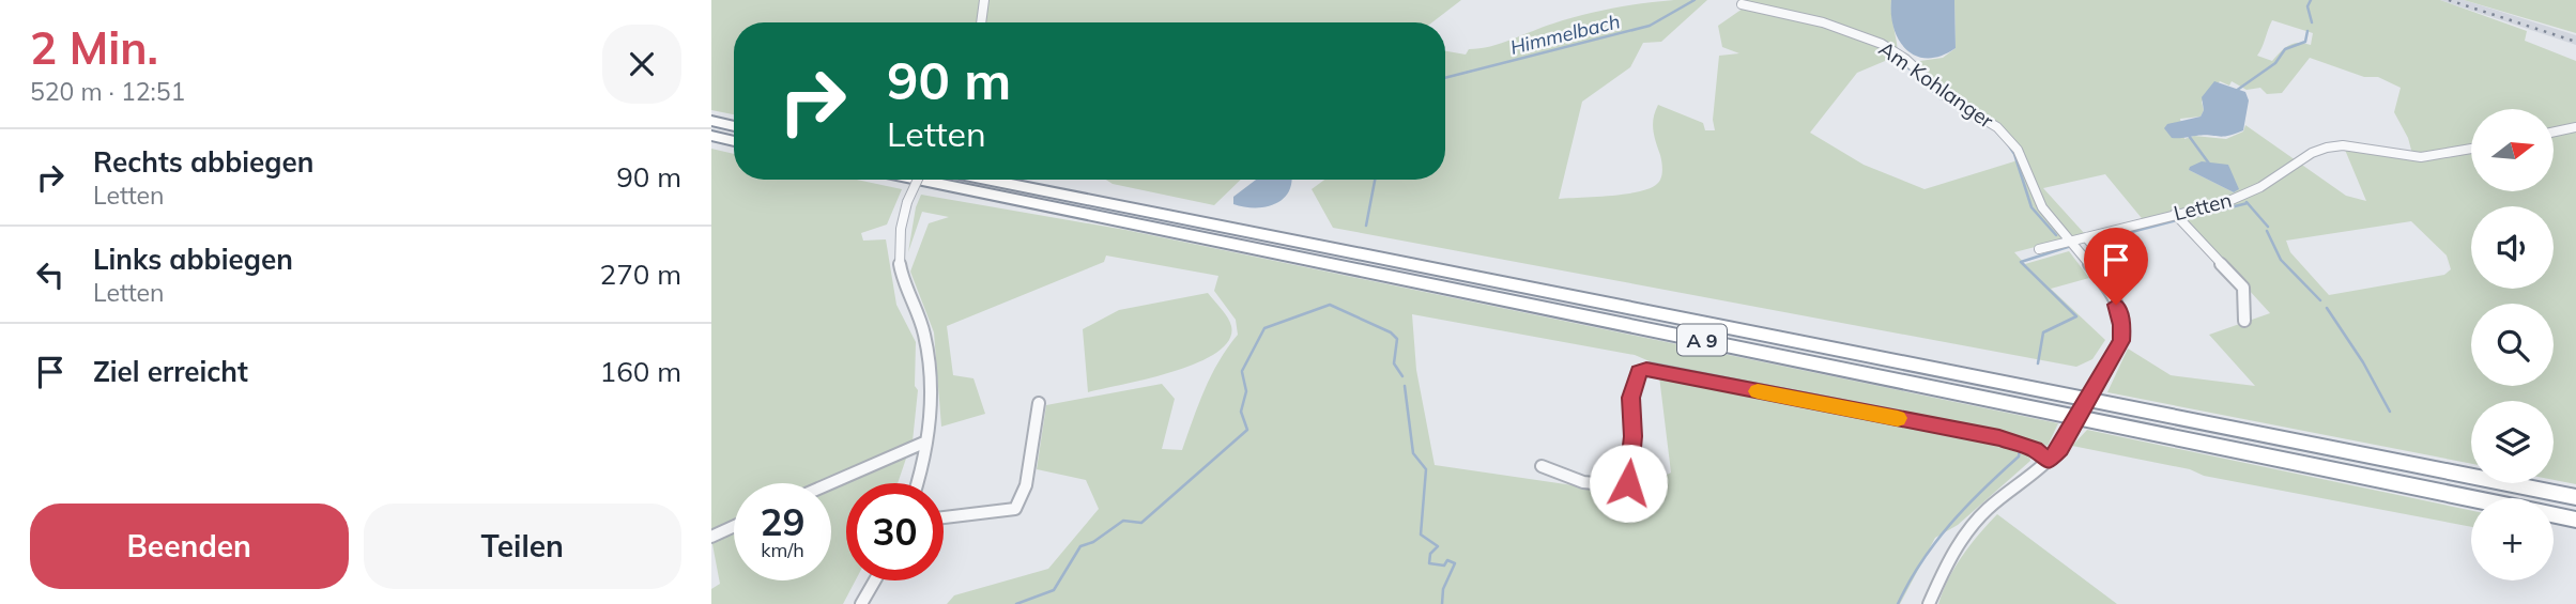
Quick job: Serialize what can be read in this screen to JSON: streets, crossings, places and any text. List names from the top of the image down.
{
  "streets": {
    "highway": ["A 9"],
    "street": ["Am Kohlanger", "Letten"]
  },
  "crossings": [
    ["Am Kohlanger", "Letten"]
  ],
  "water": ["Himmelbach"],
  "north": "right",
  "page": {
    "heading": ["2 Min.", "520 m · 12:51"],
    "turn": ["90 m", "Letten"],
    "map_buttons": "+",
    "list": [
      {
        "name": "Rechts abbiegen",
        "note": "Letten",
        "value": "90 m"
      },
      {
        "name": "Links abbiegen",
        "note": "Letten",
        "value": "270 m"
      },
      {
        "name": "Ziel erreicht",
        "value": "160 m"
      }
    ],
    "speed": "29 km/h",
    "limit": "30",
    "buttons": ["Beenden", "Teilen"]
  }
}
